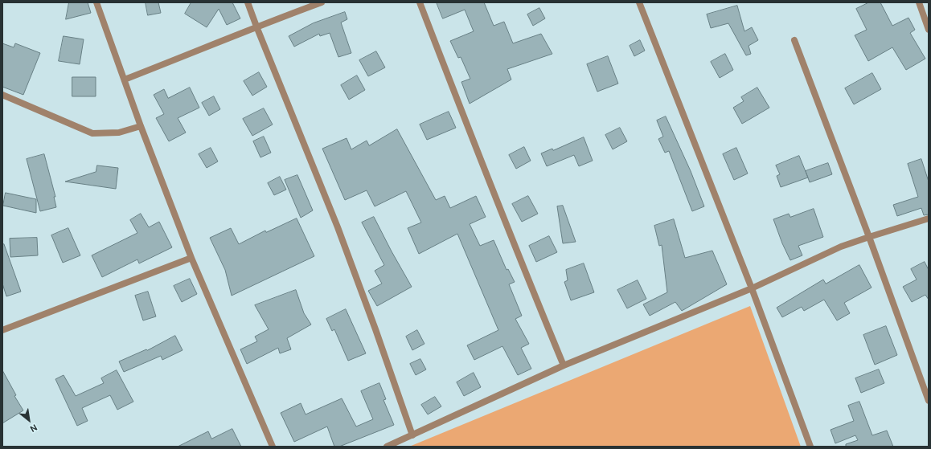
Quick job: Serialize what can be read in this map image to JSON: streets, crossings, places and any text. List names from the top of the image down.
{
  "north": "bottom right"
}
